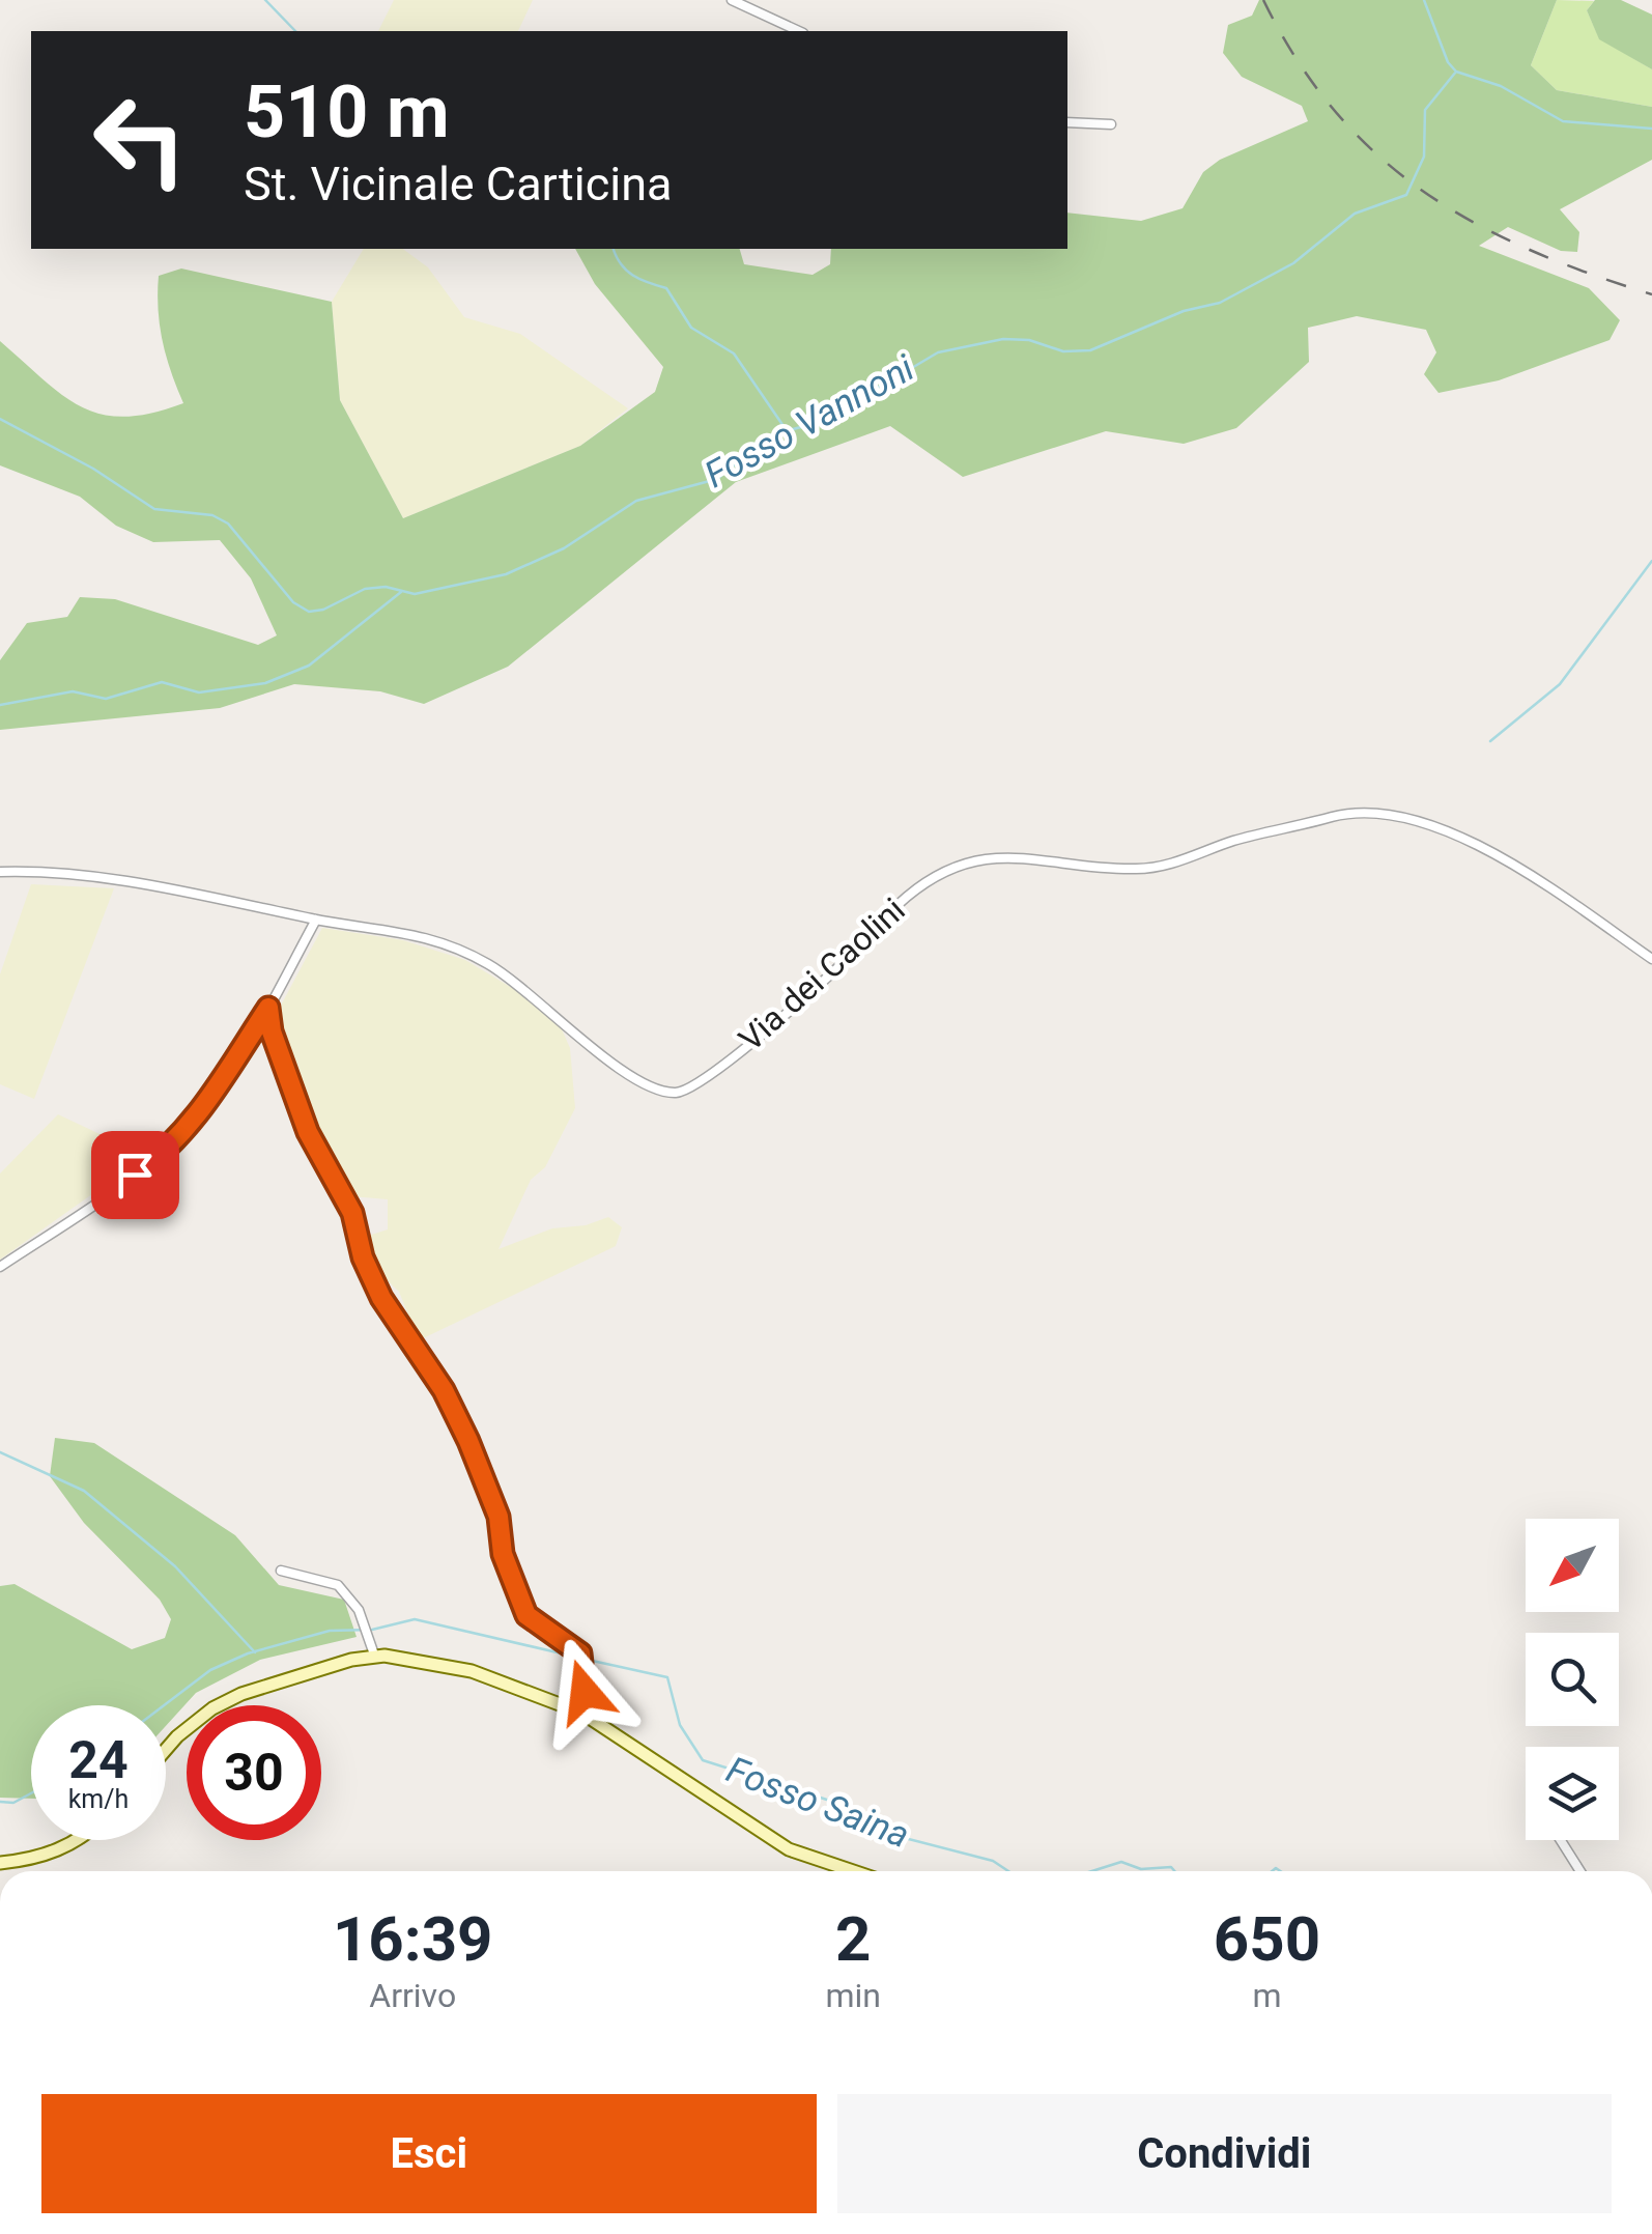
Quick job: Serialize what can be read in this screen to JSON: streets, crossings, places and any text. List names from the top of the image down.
{
  "streets": {
    "street": ["Via dei Caolini"]
  },
  "water": ["Fosso Vannoni", "Fosso Saina"],
  "north": "bottom left",
  "page": {
    "turn": ["510 m", "St. Vicinale Carticina"],
    "speed": "24 km/h",
    "limit": "30",
    "eta": [
      "16:39",
      "Arrivo",
      "2",
      "min",
      "650",
      "m"
    ],
    "buttons": ["Esci", "Condividi"]
  }
}
